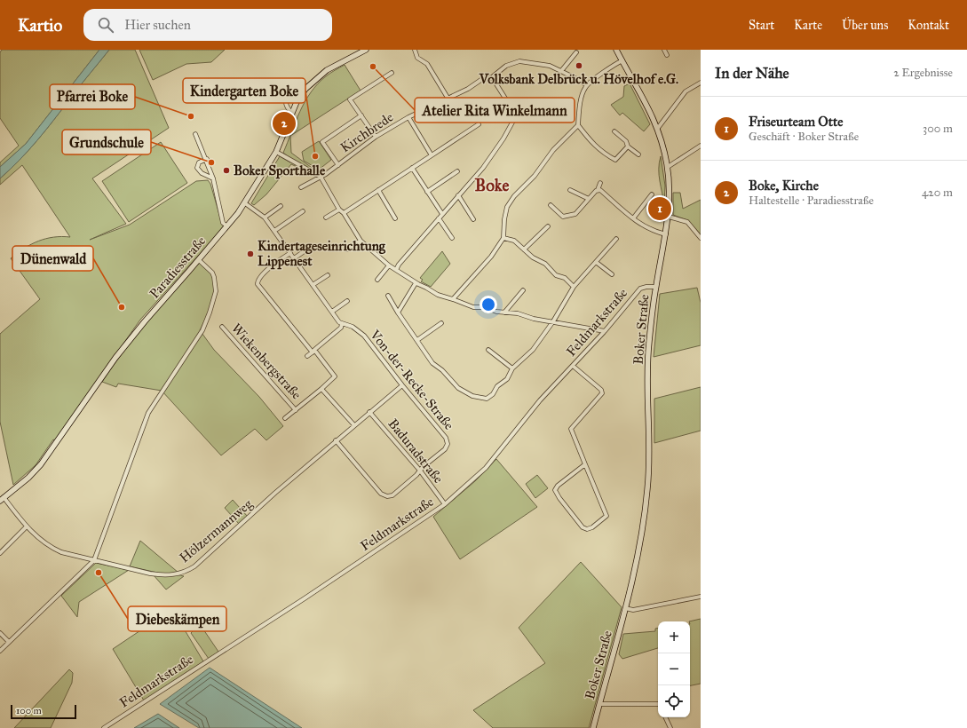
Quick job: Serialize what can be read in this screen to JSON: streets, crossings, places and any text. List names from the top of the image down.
{
  "streets": {
    "main road": ["Paradiesstraße", "Boker Straße"],
    "street": [
      "Kirchbrede",
      "Feldmarkstraße",
      "Wiekenbergstraße",
      "Von-der-Recke-Straße",
      "Baduradstraße",
      "Hölzermannweg"
    ]
  },
  "crossings": [
    ["Paradiesstraße", "Von-der-Recke-Straße"],
    ["Paradiesstraße", "Hölzermannweg"],
    ["Feldmarkstraße", "Boker Straße"],
    ["Feldmarkstraße", "Baduradstraße"],
    ["Wiekenbergstraße", "Hölzermannweg"],
    ["Von-der-Recke-Straße", "Baduradstraße"],
    ["Von-der-Recke-Straße", "Hölzermannweg"],
    ["Baduradstraße", "Hölzermannweg"]
  ],
  "districts": ["Boke"],
  "places": [
    "Volksbank Delbrück u. Hövelhof e.G.",
    "Atelier Rita Winkelmann",
    "Pfarrei Boke",
    "Kindergarten Boke",
    "Grundschule",
    "Boker Sporthalle",
    "Kindertageseinrichtung Lippenest",
    "Dünenwald",
    "Diebeskämpen"
  ],
  "scale_bar": "100 m",
  "page": {
    "header": "Kartio",
    "search": "Hier suchen",
    "nav": [
      "Start",
      "Karte",
      "Über uns",
      "Kontakt"
    ],
    "heading": ["In der Nähe", "2 Ergebnisse"],
    "list": [
      {
        "mark": "1",
        "name": "Friseurteam Otte",
        "note": "Geschäft · Boker Straße",
        "value": "300 m"
      },
      {
        "mark": "2",
        "name": "Boke, Kirche",
        "note": "Haltestelle · Paradiesstraße",
        "value": "420 m"
      }
    ],
    "pins": ["2", "1"],
    "map_buttons": ["+", "−"],
    "scale": "100 m"
  }
}
